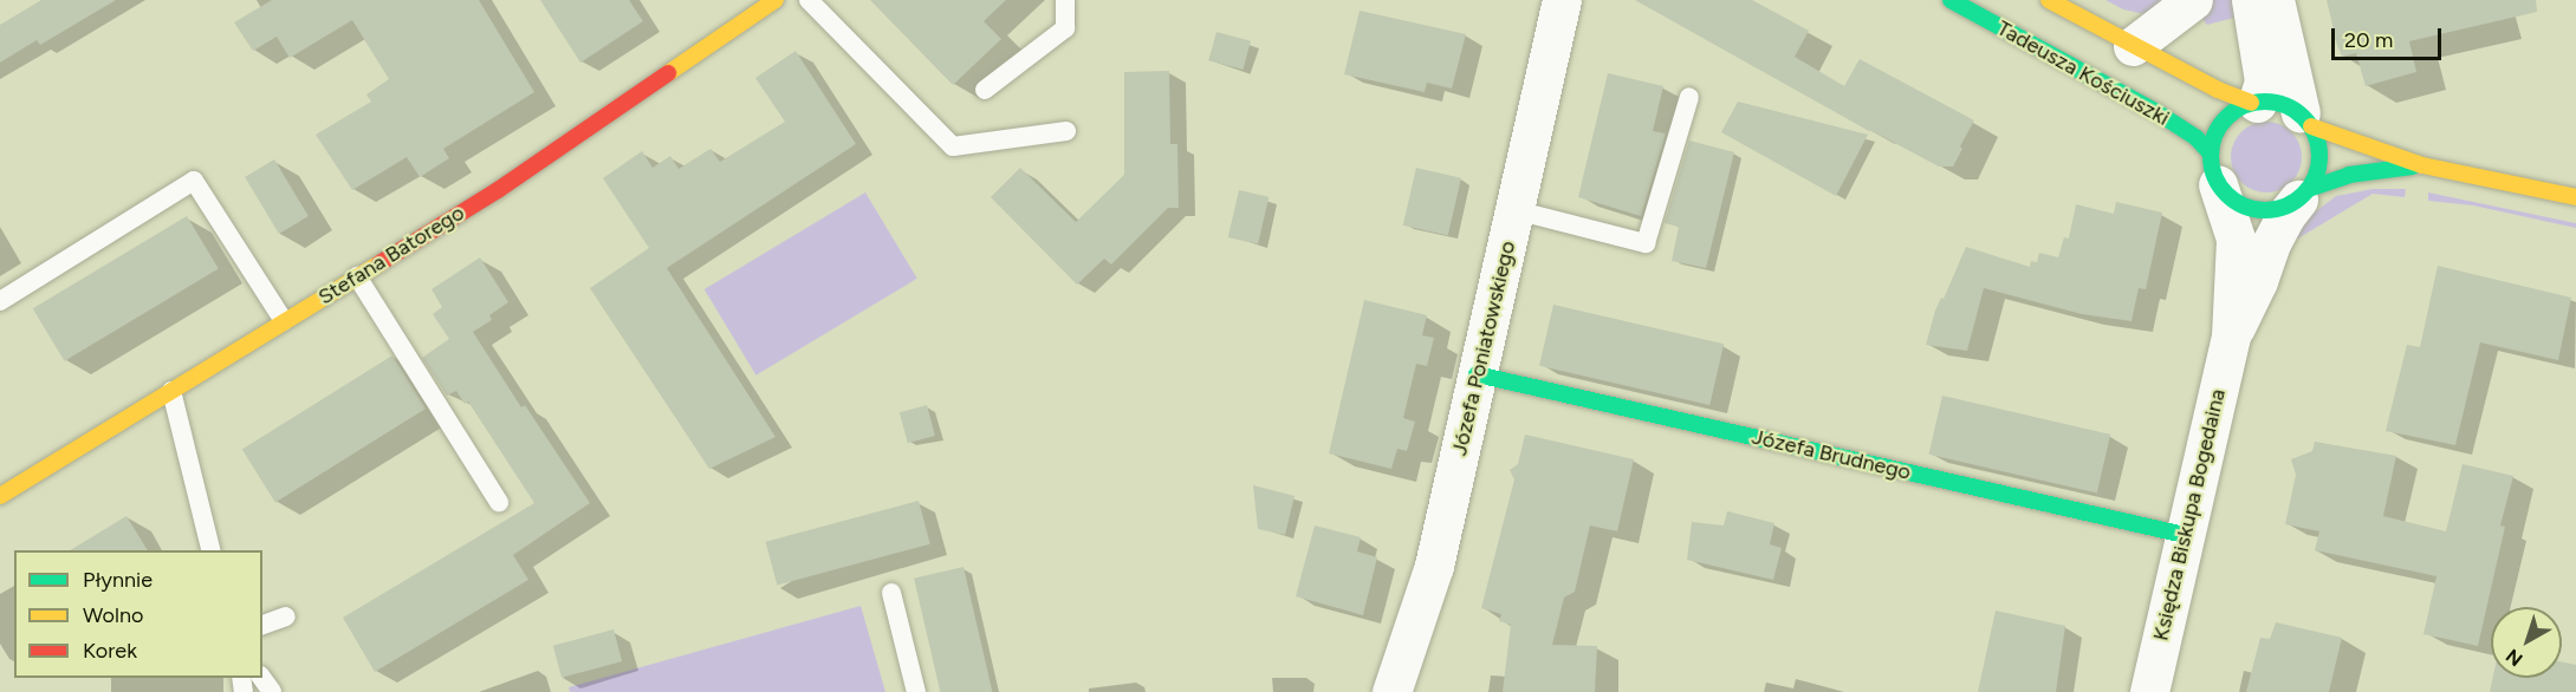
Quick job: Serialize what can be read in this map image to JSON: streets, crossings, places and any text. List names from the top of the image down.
{
  "streets": {
    "street": [
      "Tadeusza Kościuszki",
      "Stefana Batorego",
      "Józefa Poniatowskiego",
      "Józefa Brudnego",
      "Księdza Biskupa Bogedaina"
    ]
  },
  "crossings": [
    ["Tadeusza Kościuszki", "Księdza Biskupa Bogedaina"],
    ["Józefa Poniatowskiego", "Józefa Brudnego"],
    ["Józefa Brudnego", "Księdza Biskupa Bogedaina"]
  ],
  "legend": ["Płynnie", "Wolno", "Korek"],
  "scale_bar": "20 m",
  "north": "bottom left"
}
